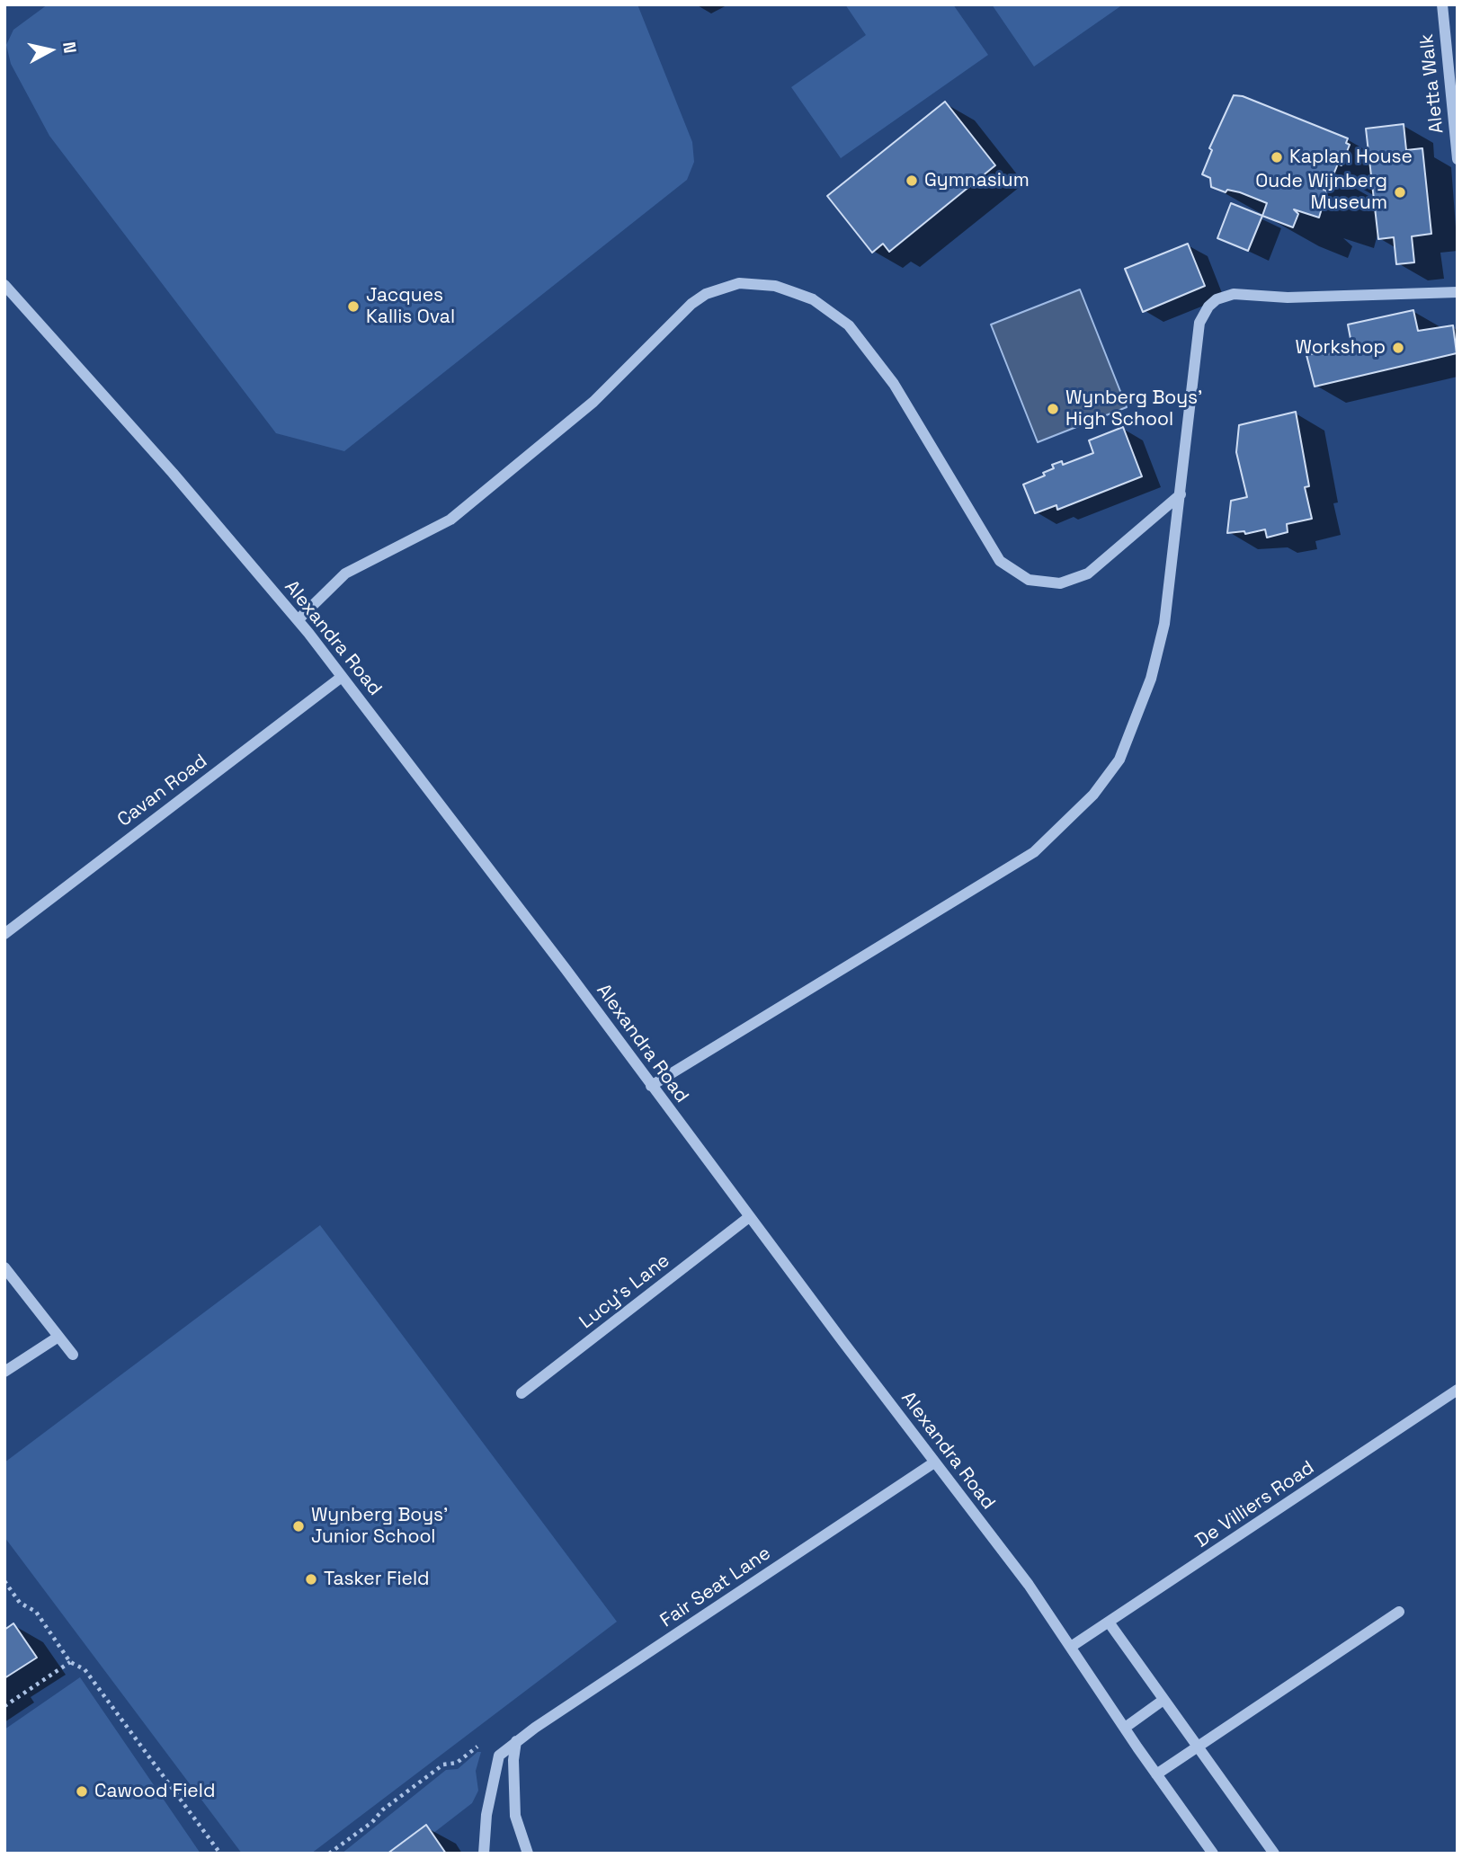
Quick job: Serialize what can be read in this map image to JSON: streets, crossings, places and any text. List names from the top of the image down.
{
  "streets": {
    "street": [
      "Aletta Walk",
      "Alexandra Road",
      "Cavan Road",
      "Lucy's Lane",
      "De Villiers Road",
      "Fair Seat Lane"
    ]
  },
  "crossings": [
    ["Alexandra Road", "Cavan Road"],
    ["Alexandra Road", "Lucy's Lane"],
    ["Alexandra Road", "De Villiers Road"],
    ["Alexandra Road", "Fair Seat Lane"]
  ],
  "places": [
    "Kaplan House",
    "Gymnasium",
    "Oude Wijnberg Museum",
    "Jacques Kallis Oval",
    "Workshop",
    "Wynberg Boys' High School",
    "Wynberg Boys' Junior School",
    "Tasker Field",
    "Cawood Field"
  ],
  "north": "right"
}
